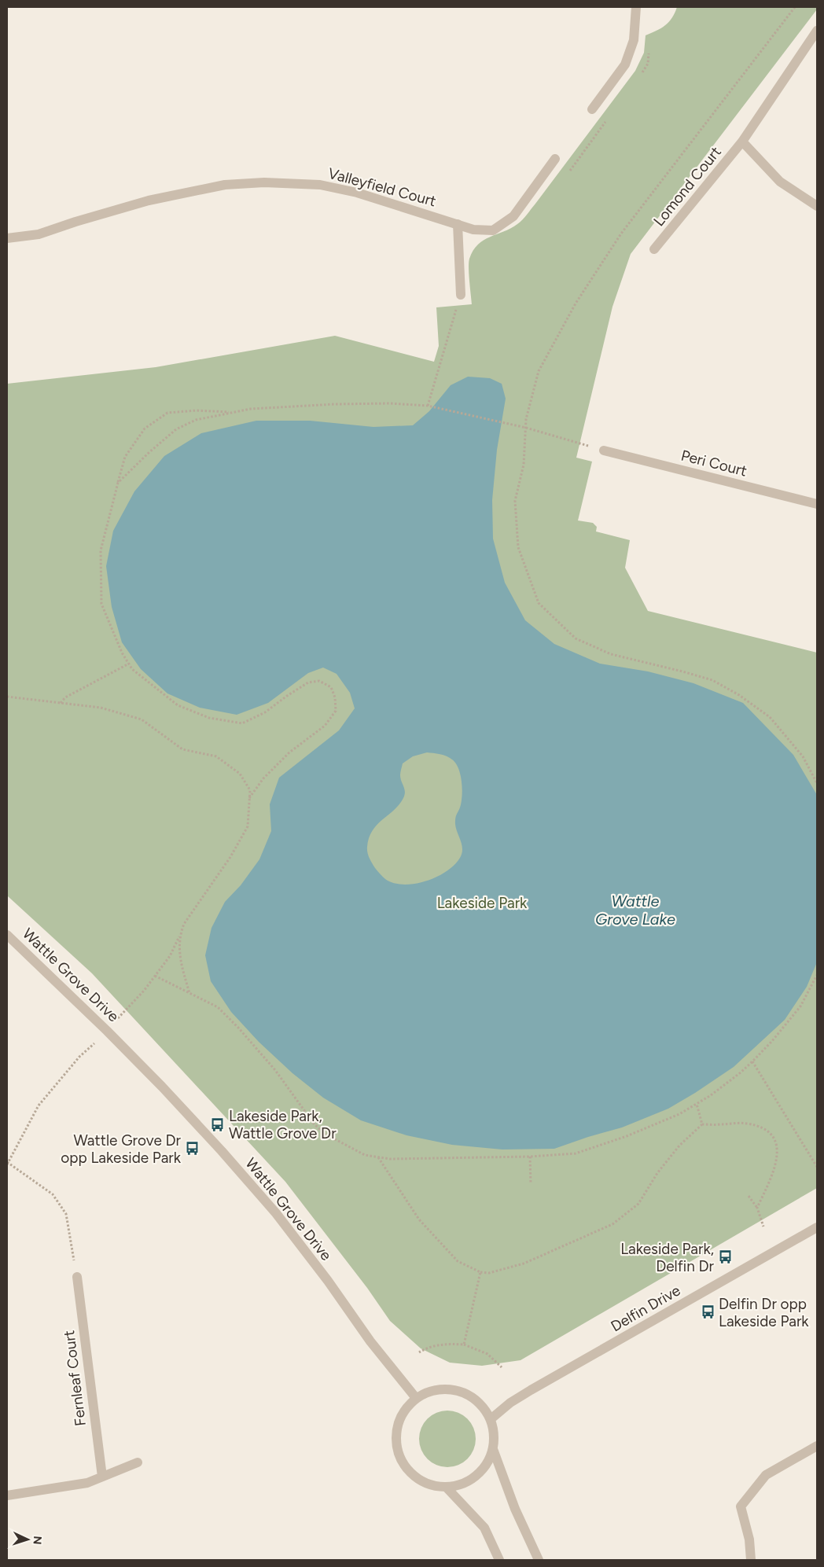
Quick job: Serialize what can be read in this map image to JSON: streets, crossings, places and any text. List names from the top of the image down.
{
  "streets": {
    "street": [
      "Lomond Court",
      "Valleyfield Court",
      "Peri Court",
      "Wattle Grove Drive",
      "Delfin Drive",
      "Fernleaf Court"
    ]
  },
  "crossings": [
    ["Wattle Grove Drive", "Delfin Drive"]
  ],
  "water": ["Wattle Grove Lake"],
  "parks": ["Lakeside Park"],
  "places": {
    "bus stop": [
      "Lakeside Park, Wattle Grove Dr",
      "Wattle Grove Dr opp Lakeside Park",
      "Lakeside Park, Delfin Dr",
      "Delfin Dr opp Lakeside Park"
    ]
  },
  "north": "right"
}
